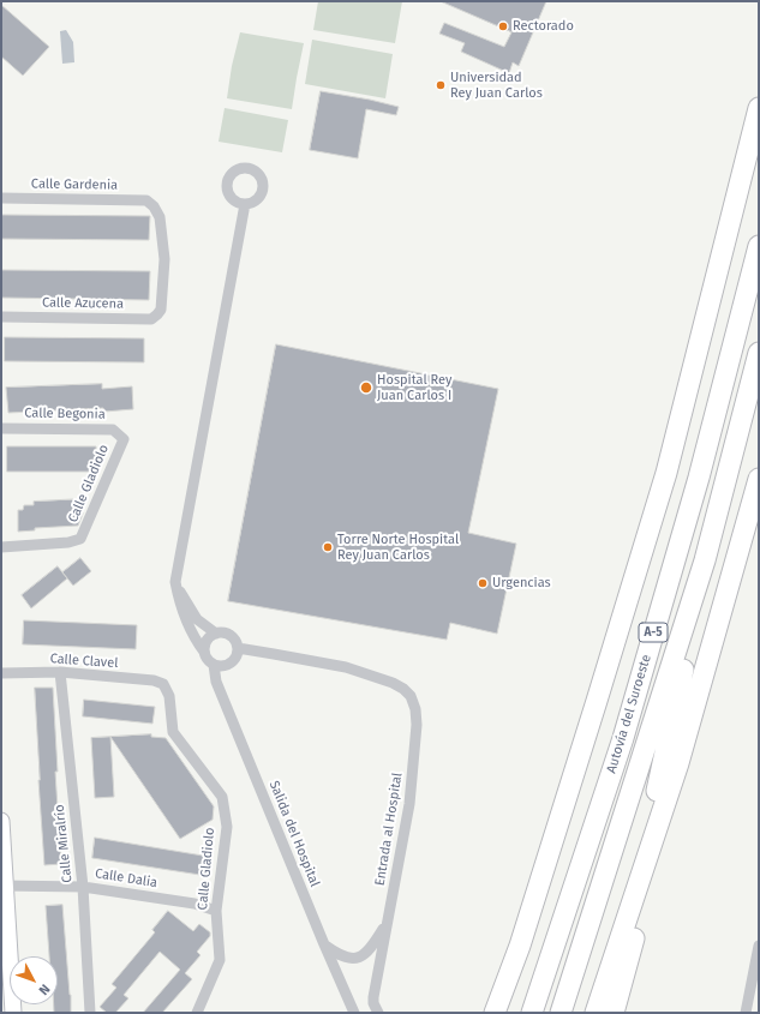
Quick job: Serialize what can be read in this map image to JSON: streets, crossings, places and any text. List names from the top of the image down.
{
  "streets": {
    "highway": ["A-5", "Autovía del Suroeste"],
    "street": [
      "Calle Gardenia",
      "Calle Azucena",
      "Calle Begonia",
      "Calle Gladiolo",
      "Calle Clavel",
      "Entrada al Hospital",
      "Salida del Hospital",
      "Calle Miralrío",
      "Calle Dalia"
    ]
  },
  "crossings": [
    ["Calle Gardenia", "Calle Azucena"],
    ["Calle Begonia", "Calle Gladiolo"],
    ["Calle Gladiolo", "Calle Clavel"],
    ["Calle Gladiolo", "Calle Dalia"],
    ["Calle Clavel", "Calle Miralrío"],
    ["Entrada al Hospital", "Salida del Hospital"],
    ["Calle Miralrío", "Calle Dalia"]
  ],
  "places": [
    "Rectorado",
    "Universidad Rey Juan Carlos",
    "Hospital Rey Juan Carlos I",
    "Torre Norte Hospital Rey Juan Carlos",
    "Urgencias"
  ],
  "north": "bottom right"
}
